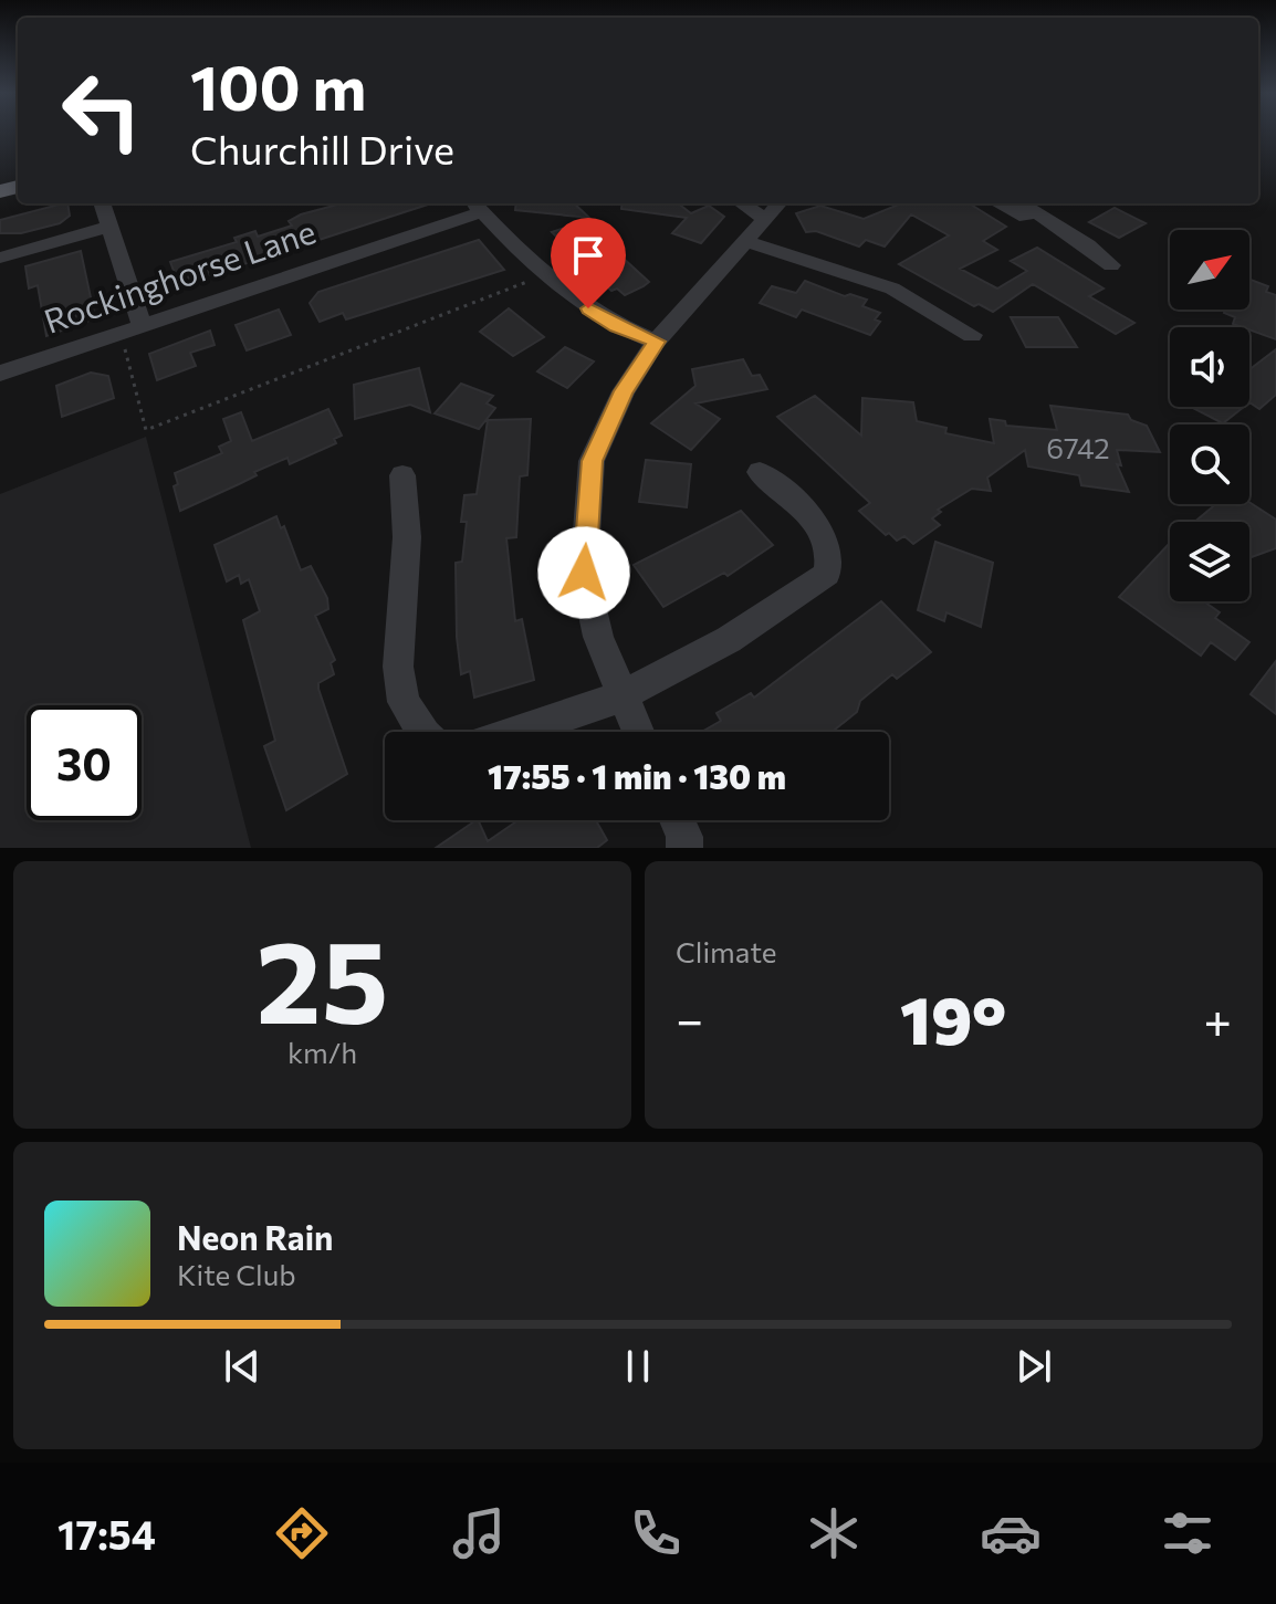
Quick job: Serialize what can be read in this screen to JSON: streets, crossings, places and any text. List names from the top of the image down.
{
  "streets": {
    "street": ["Rockinghorse Lane"]
  },
  "house_numbers": ["6742"],
  "north": "top right",
  "page": {
    "turn": ["100 m", "Churchill Drive"],
    "limit": "30",
    "trip": "17:55 · 1 min · 130 m",
    "tile": [
      ["25", "km/h"],
      "Climate"
    ],
    "heat": ["−", "19°", "+"],
    "song": ["Neon Rain", "Kite Club"],
    "tabs": "17:54"
  }
}
